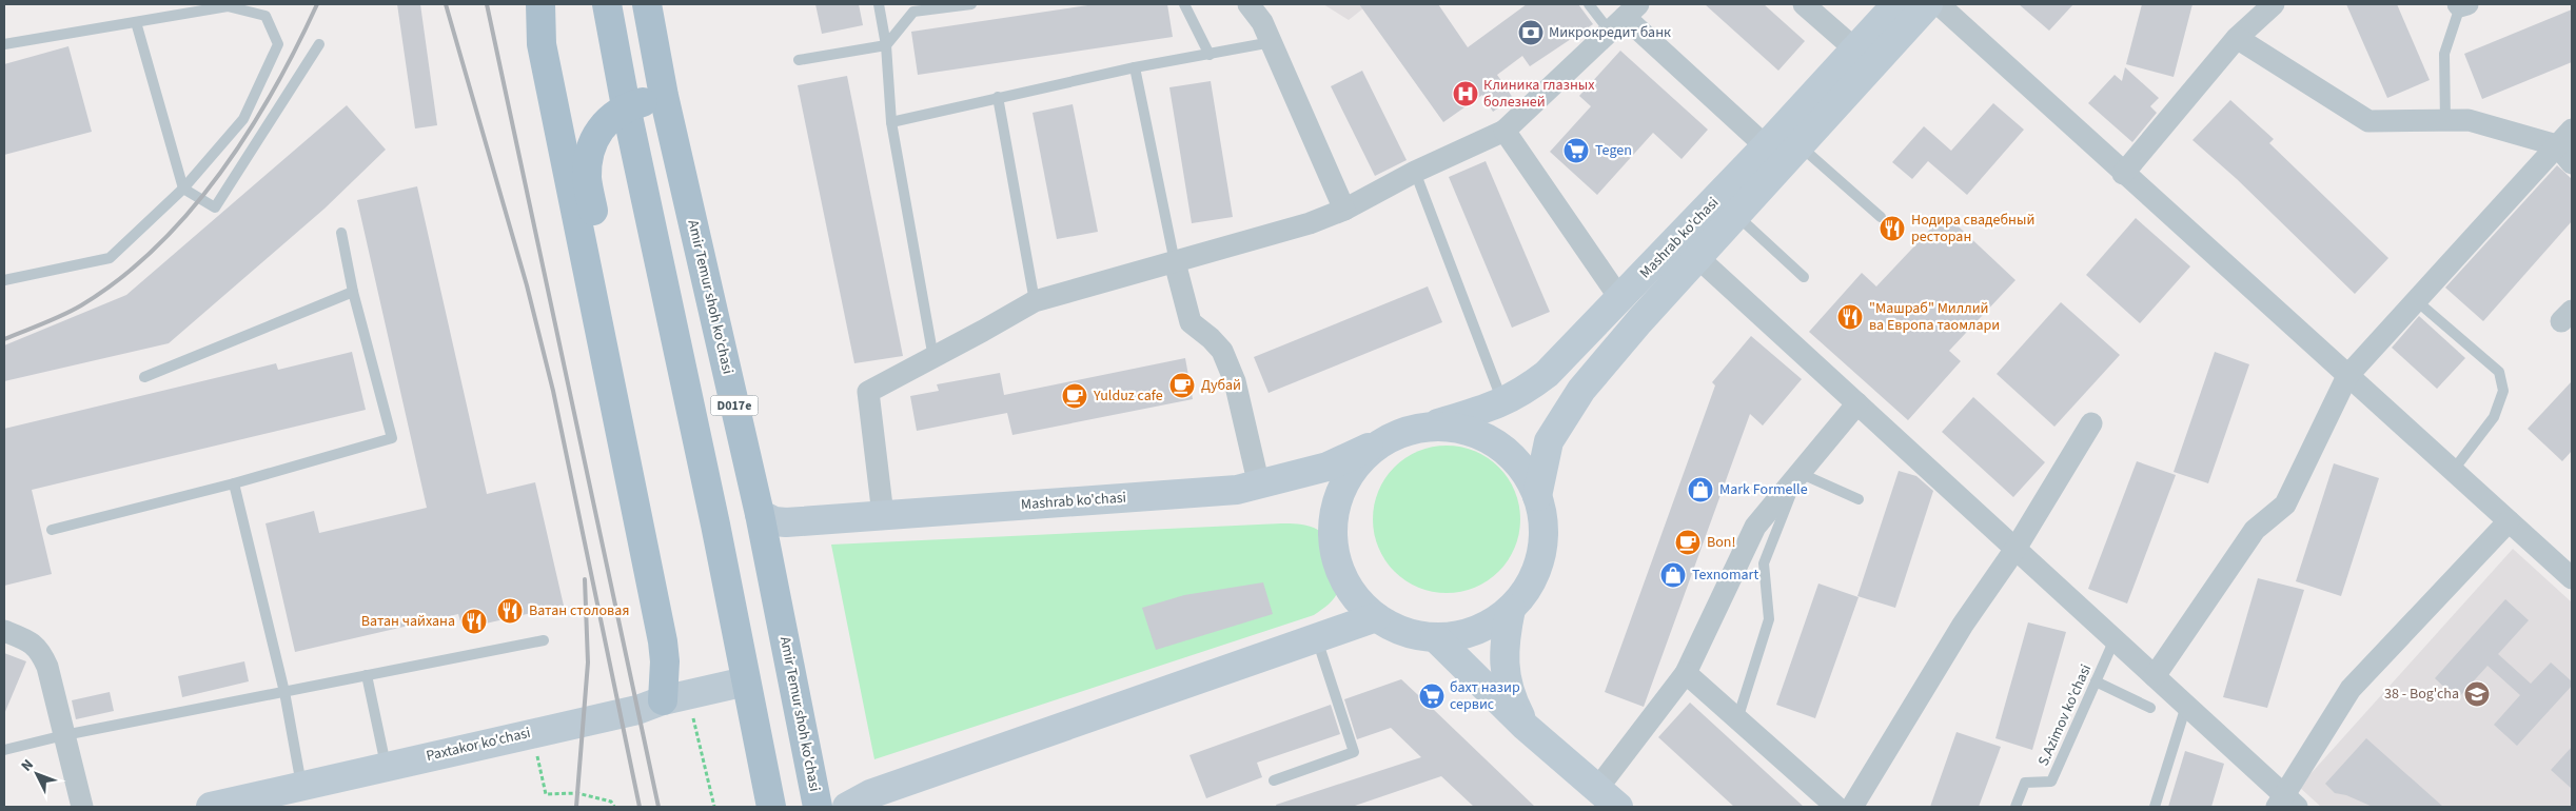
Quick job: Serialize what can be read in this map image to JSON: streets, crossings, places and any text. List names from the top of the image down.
{
  "streets": {
    "main road": [
      "Mashrab ko'chasi",
      "Amir Temur shoh ko'chasi",
      "D017e",
      "Paxtakor ko'chasi"
    ],
    "lane": ["S.Azimov ko'chasi"]
  },
  "crossings": [
    ["Mashrab ko'chasi", "Amir Temur shoh ko'chasi"],
    ["D017e", "Paxtakor ko'chasi"]
  ],
  "places": {
    "bank": ["Микрокредит банк"],
    "hospital": ["Клиника глазных болезней"],
    "supermarket": ["Tegen", "бахт назир сервис"],
    "restaurant": [
      "Нодира свадебный ресторан",
      "\"Машраб\" Миллий ва Европа таомлари",
      "Ватан столовая",
      "Ватан чайхана"
    ],
    "cafe": ["Дубай", "Yulduz cafe", "Bon!"],
    "shop": ["Mark Formelle", "Texnomart"],
    "school or university": ["38 - Bog'cha"]
  },
  "north": "top left"
}
